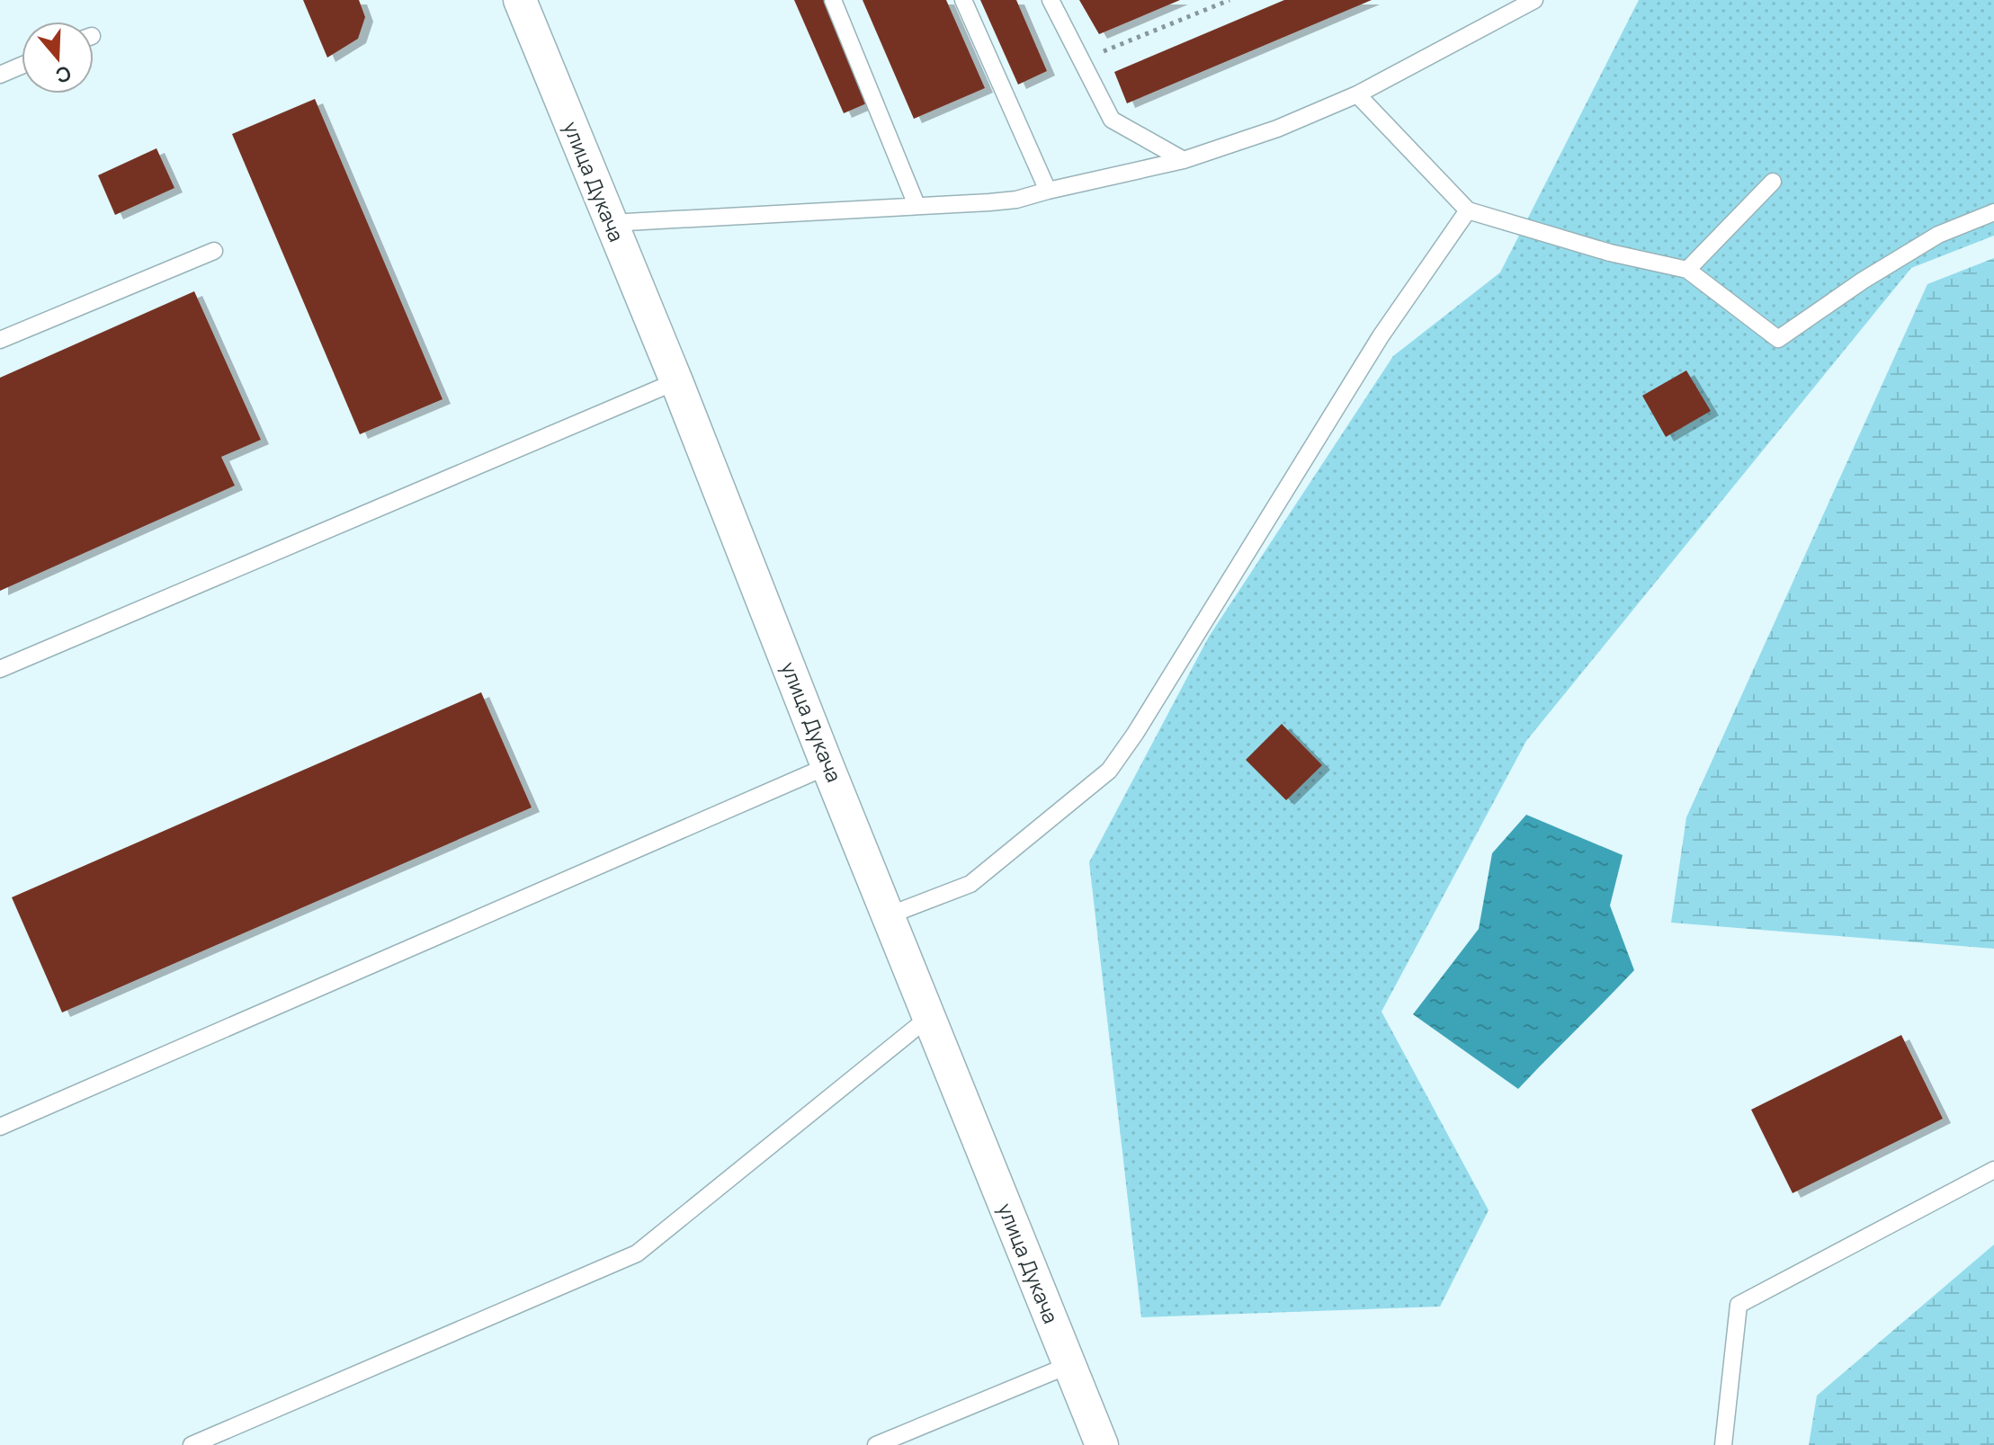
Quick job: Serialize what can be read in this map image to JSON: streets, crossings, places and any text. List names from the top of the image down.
{
  "streets": {
    "street": ["улица Дукача"]
  },
  "north": "bottom"
}
